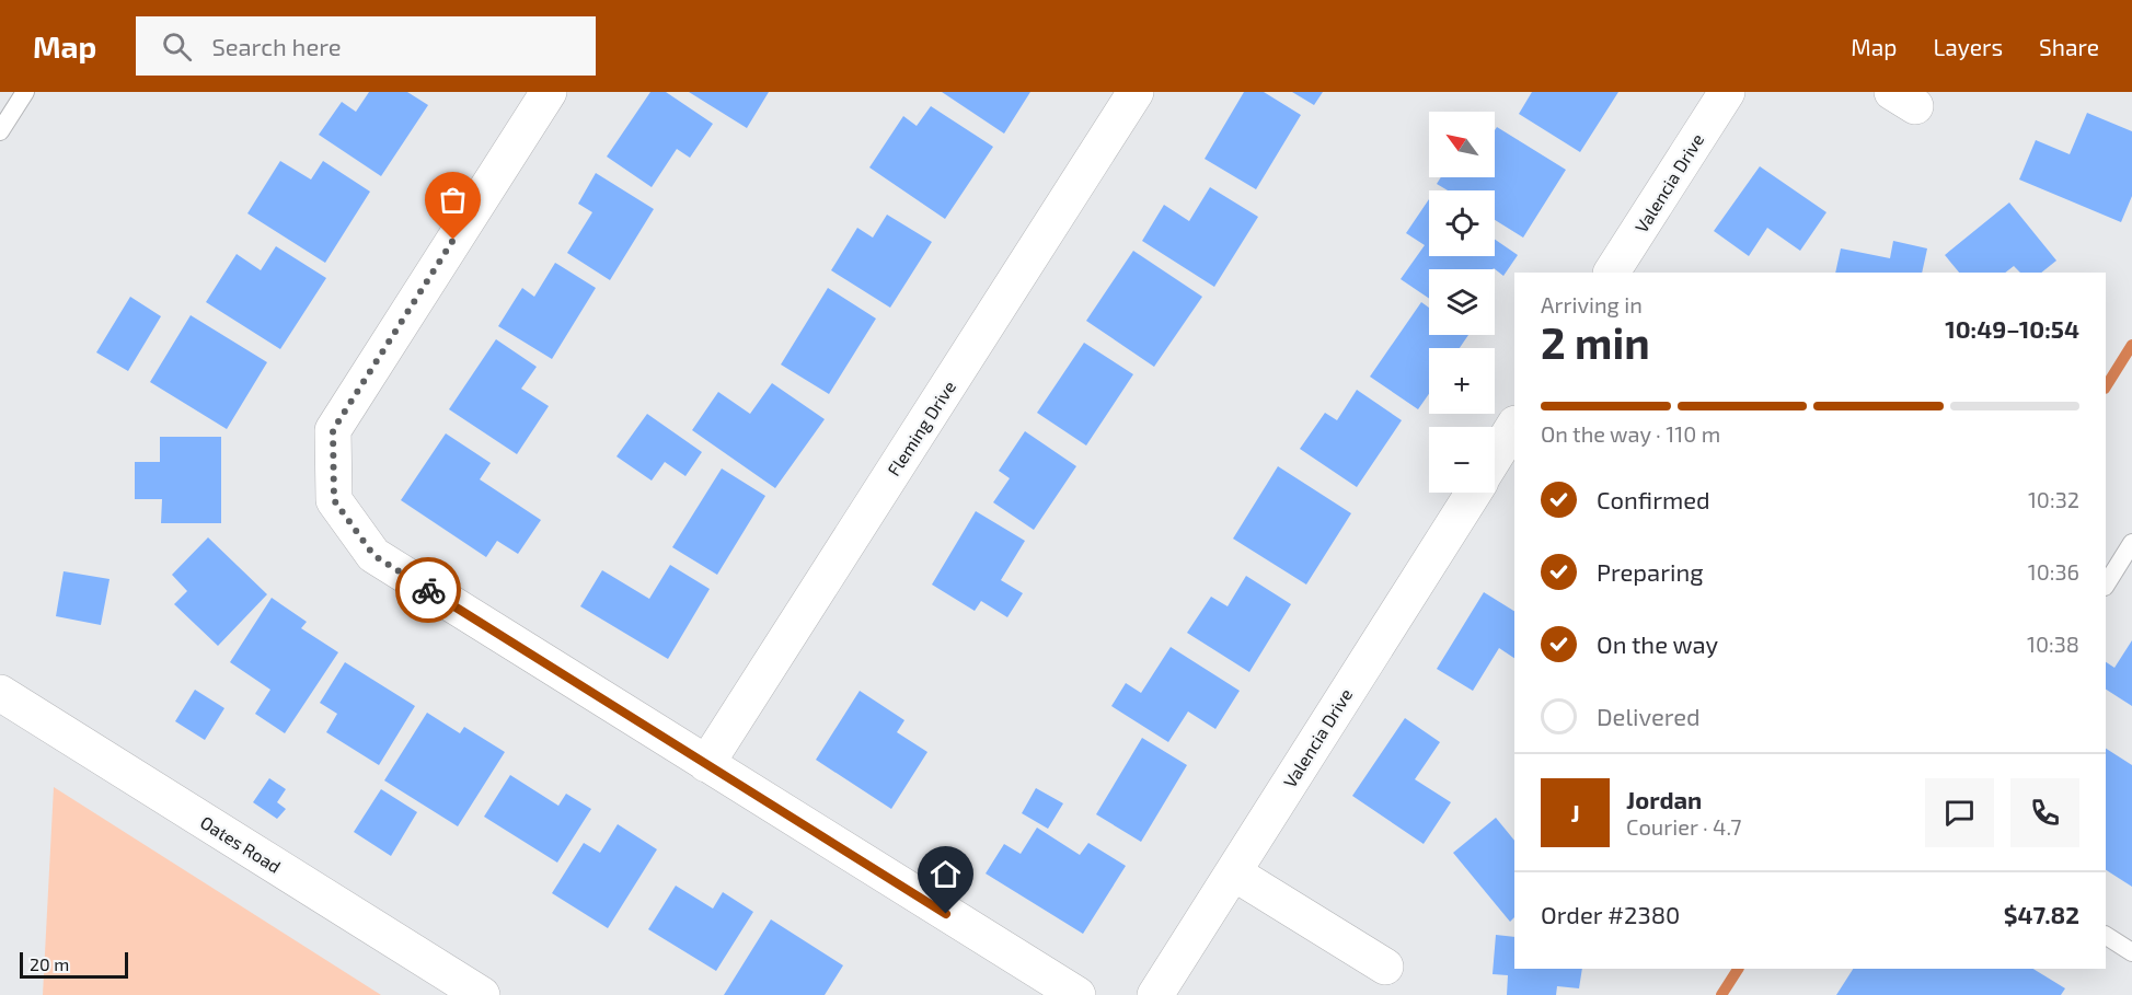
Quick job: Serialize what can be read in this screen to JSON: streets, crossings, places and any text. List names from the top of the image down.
{
  "streets": {
    "street": ["Valencia Drive", "Fleming Drive", "Oates Road"]
  },
  "scale_bar": "20 m",
  "north": "top left",
  "page": {
    "header": "Map",
    "search": "Search here",
    "nav": ["Map", "Layers", "Share"],
    "map_buttons": ["+", "−"],
    "heading": ["2 min", "Arriving in", "10:49–10:54"],
    "panel": [
      "Jordan",
      "Courier · 4.7",
      "Order #2380",
      "$47.82"
    ],
    "bar": "On the way · 110 m",
    "list": [
      ["Confirmed", "10:32"],
      ["Preparing", "10:36"],
      ["On the way", "10:38"],
      "Delivered"
    ],
    "round": "J",
    "scale": "20 m"
  }
}
